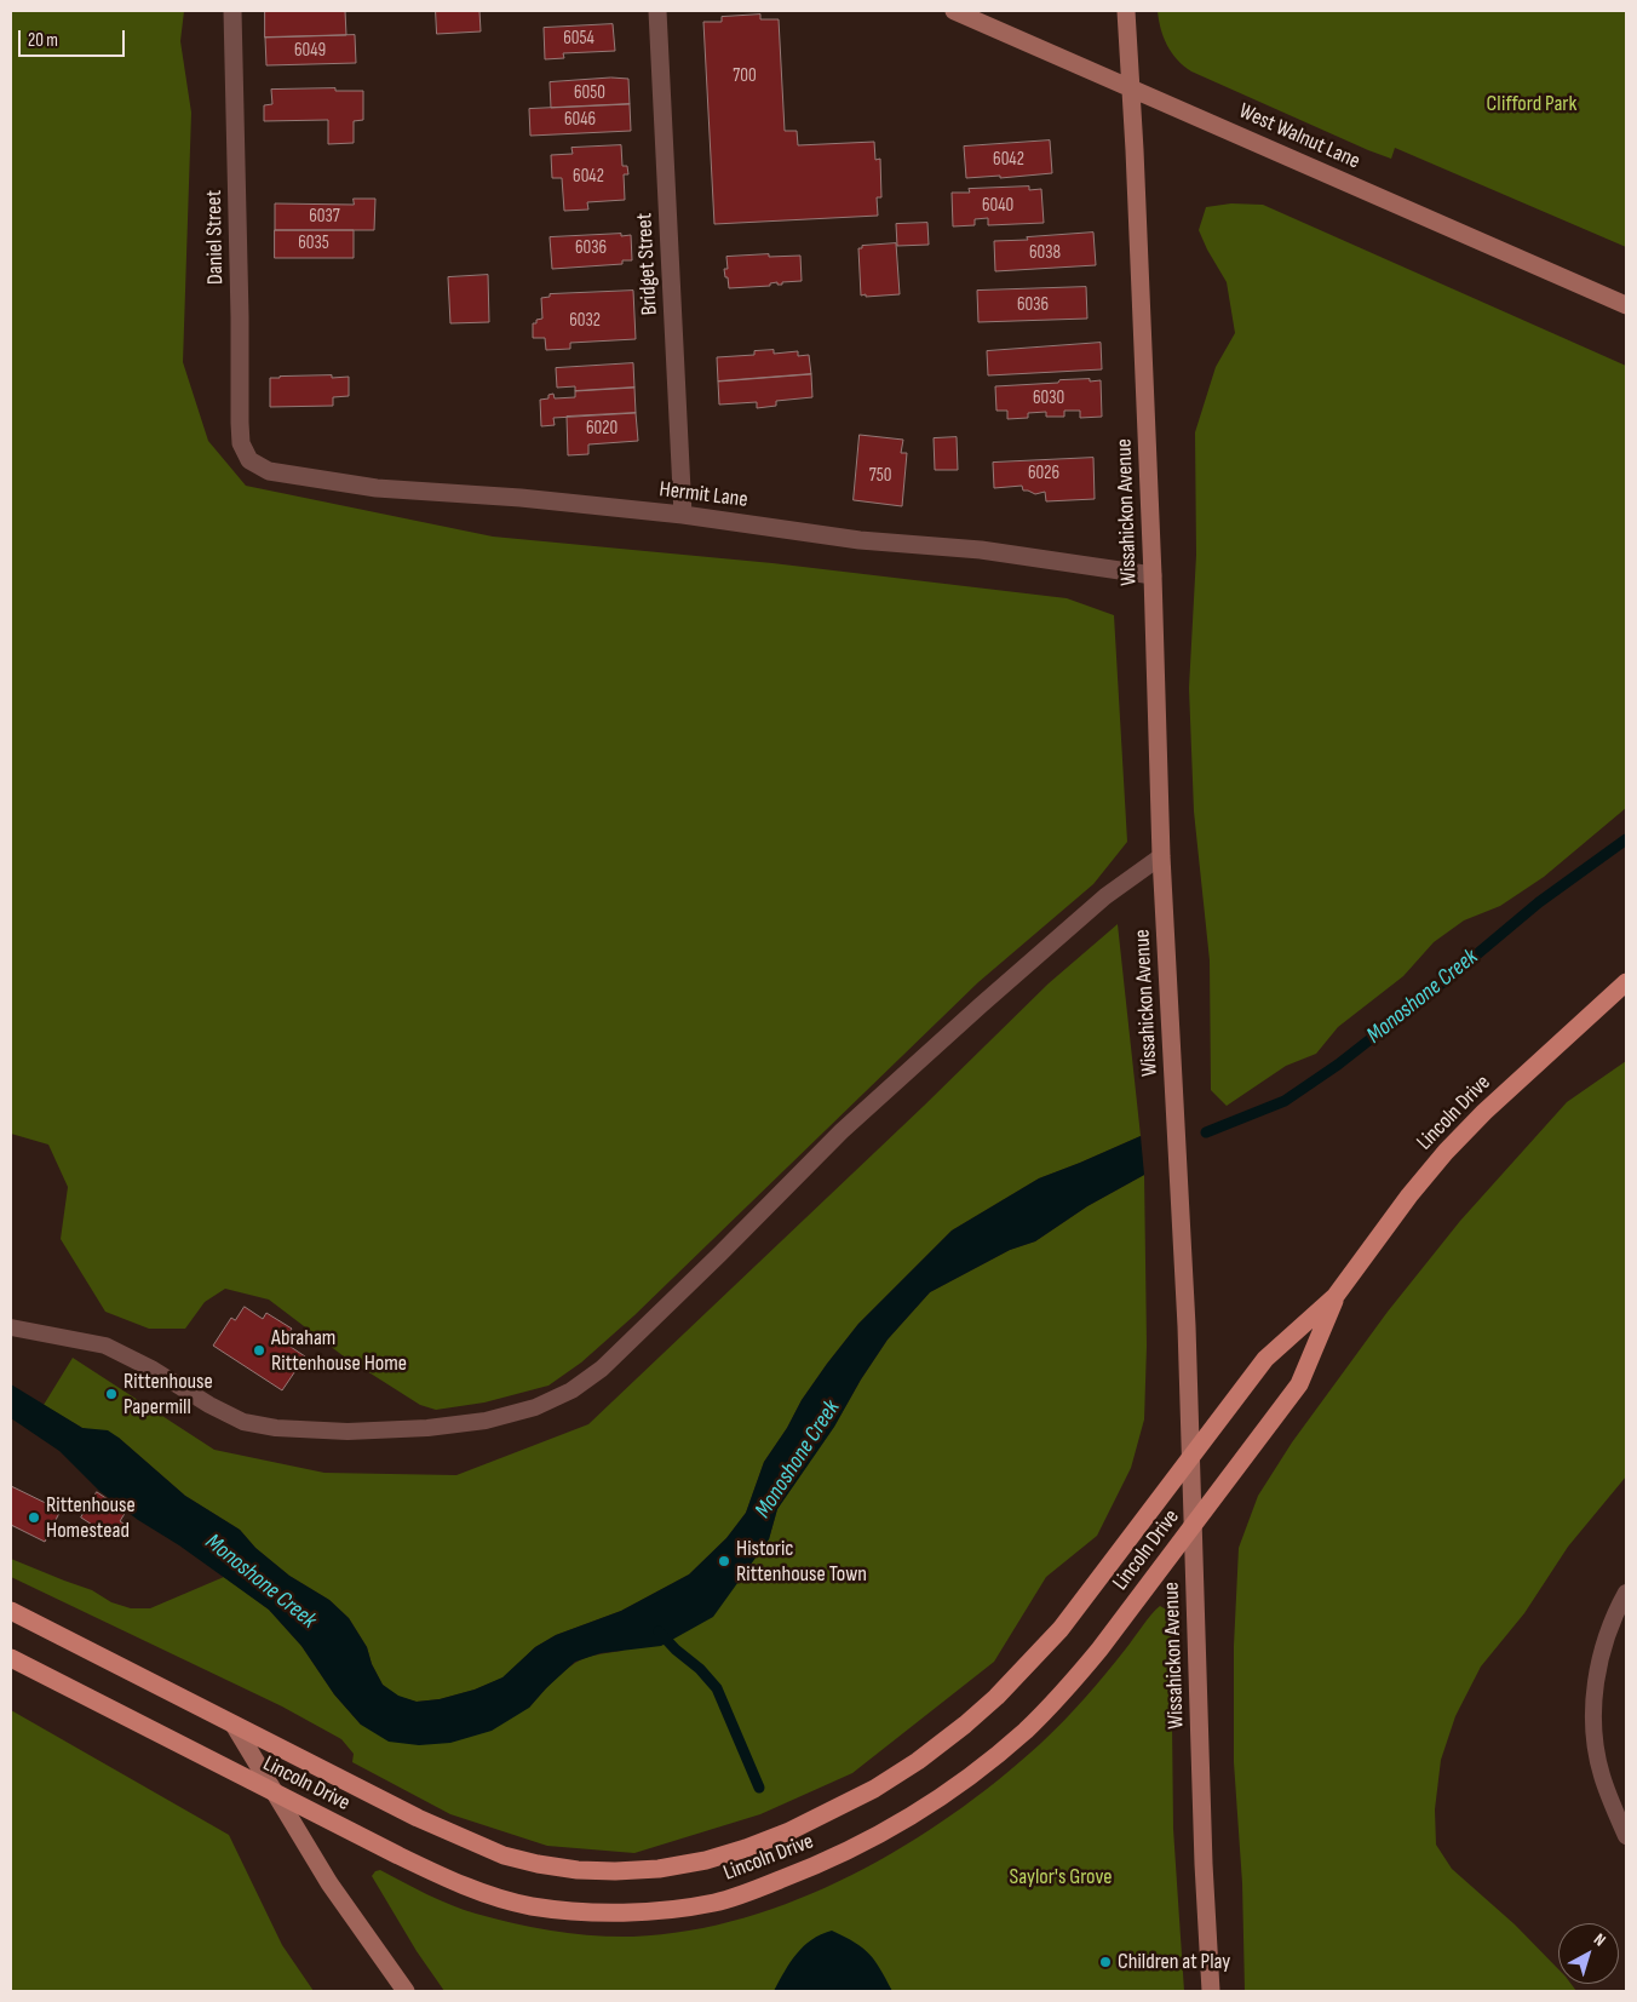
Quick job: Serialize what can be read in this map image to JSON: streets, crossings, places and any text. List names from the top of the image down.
{
  "streets": {
    "main road": ["Lincoln Drive"],
    "street": [
      "West Walnut Lane",
      "Daniel Street",
      "Bridget Street",
      "Hermit Lane",
      "Wissahickon Avenue"
    ]
  },
  "crossings": [
    ["West Walnut Lane", "Wissahickon Avenue"],
    ["Daniel Street", "Hermit Lane"],
    ["Bridget Street", "Hermit Lane"],
    ["Hermit Lane", "Wissahickon Avenue"],
    ["Wissahickon Avenue", "Lincoln Drive"]
  ],
  "water": ["Monoshone Creek"],
  "parks": ["Clifford Park", "Saylor's Grove"],
  "places": [
    "Abraham Rittenhouse Home",
    "Rittenhouse Papermill",
    "Rittenhouse Homestead",
    "Historic Rittenhouse Town",
    "Children at Play"
  ],
  "house_numbers": [
    "6054",
    "6049",
    "700",
    "6050",
    "6046",
    "6042",
    "6042",
    "6040",
    "6037",
    "6035",
    "6036",
    "6038",
    "6036",
    "6032",
    "6030",
    "6020",
    "6026",
    "750"
  ],
  "scale_bar": "20 m",
  "north": "top right"
}
